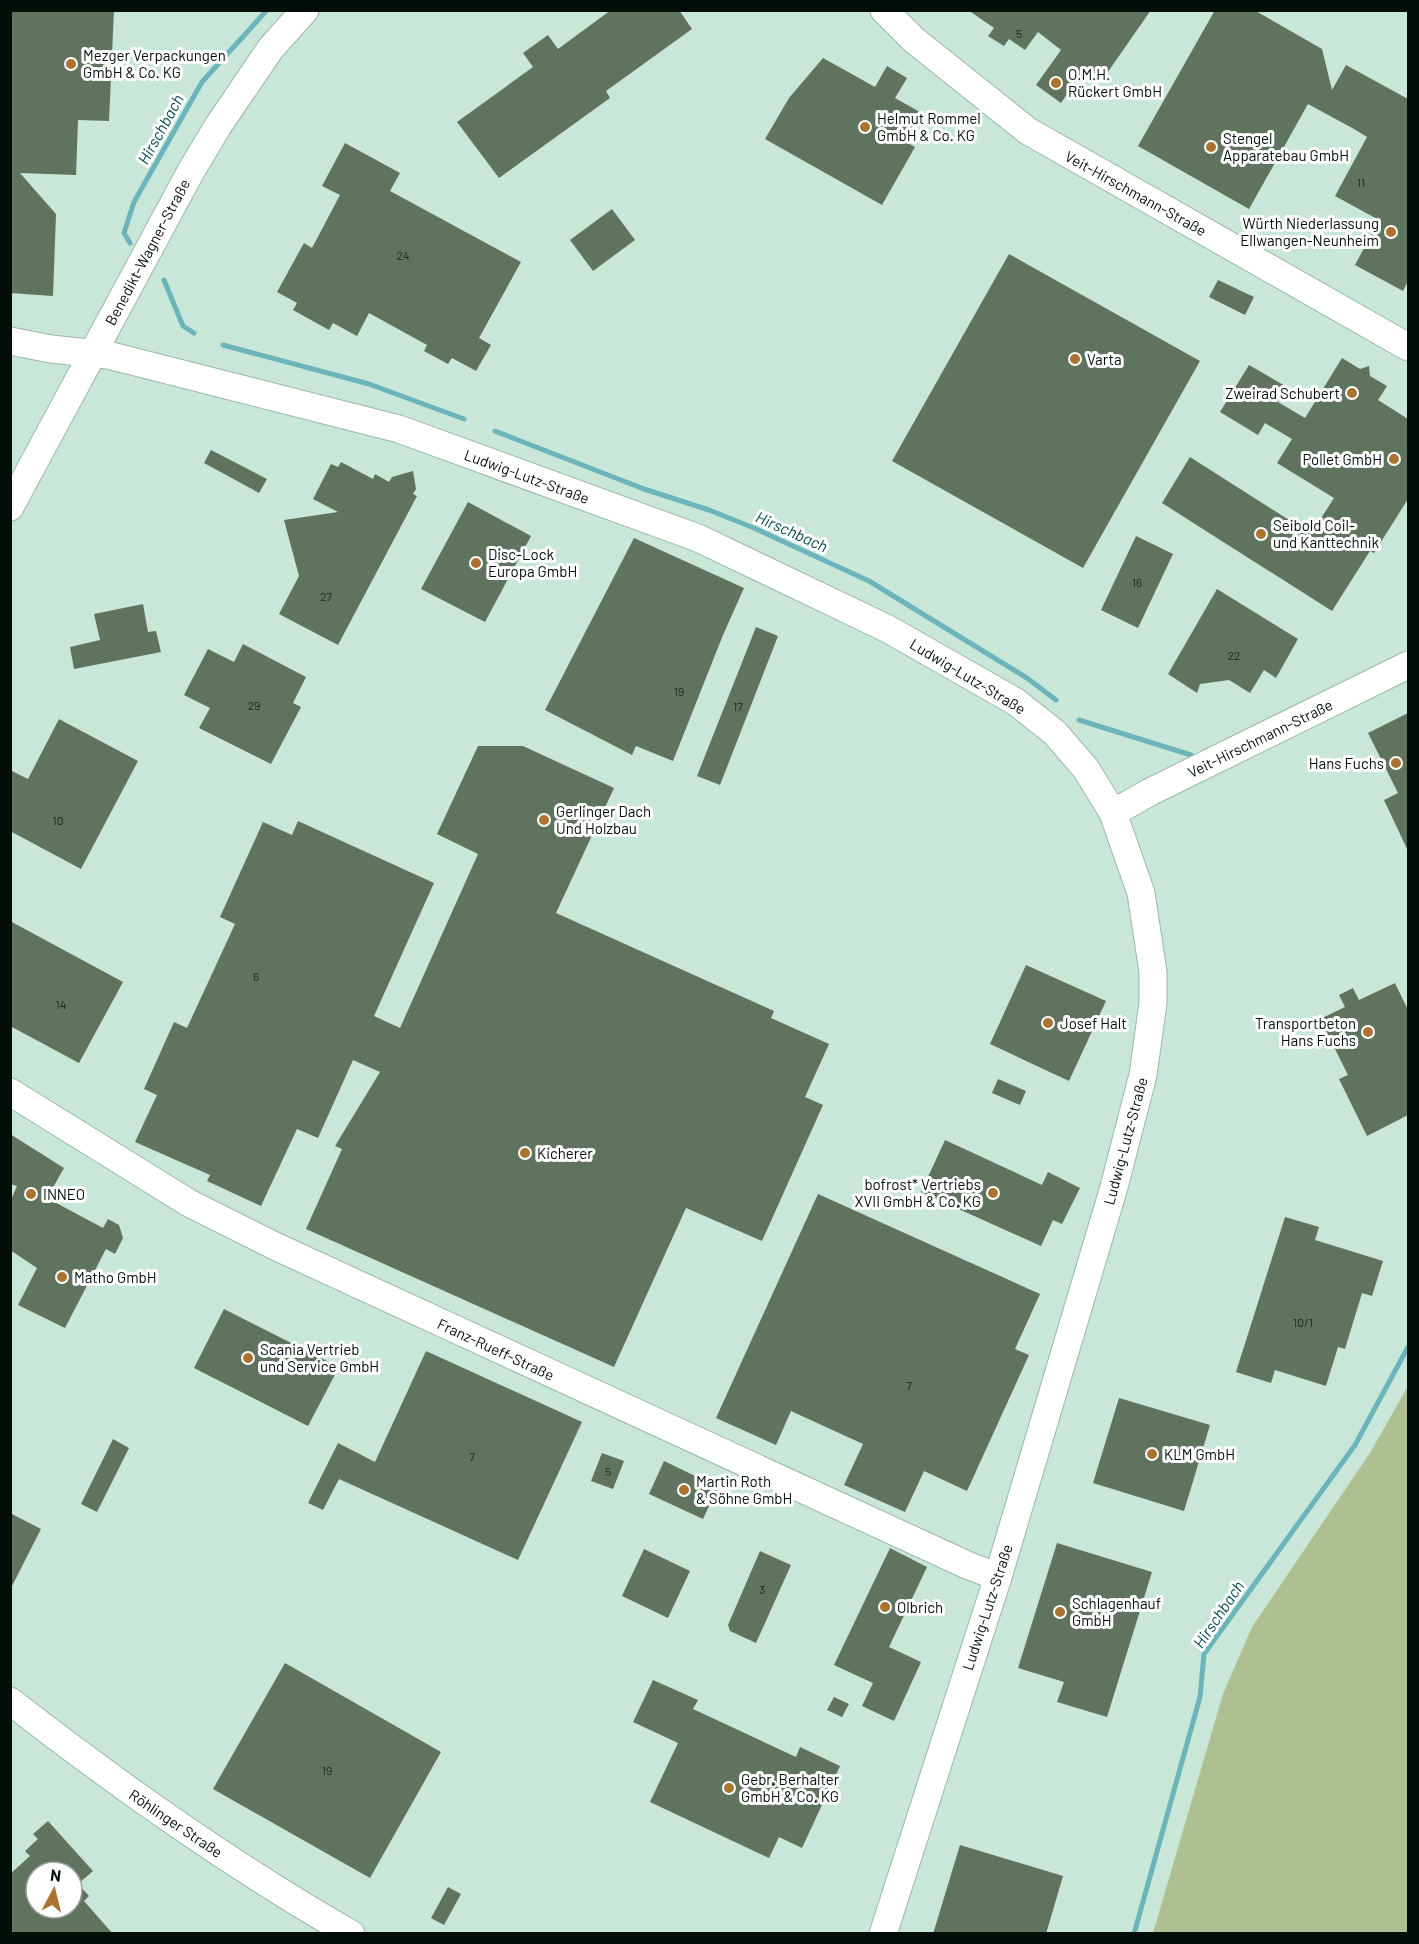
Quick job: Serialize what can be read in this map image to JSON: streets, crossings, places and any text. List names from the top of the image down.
{
  "streets": {
    "street": [
      "Veit-Hirschmann-Straße",
      "Benedikt-Wagner-Straße",
      "Ludwig-Lutz-Straße",
      "Franz-Rueff-Straße",
      "Röhlinger Straße"
    ]
  },
  "crossings": [
    ["Veit-Hirschmann-Straße", "Ludwig-Lutz-Straße"],
    ["Benedikt-Wagner-Straße", "Ludwig-Lutz-Straße"],
    ["Ludwig-Lutz-Straße", "Franz-Rueff-Straße"]
  ],
  "water": ["Hirschbach"],
  "places": [
    "Mezger Verpackungen GmbH & Co. KG",
    "O.M.H. Rückert GmbH",
    "Helmut Rommel GmbH & Co. KG",
    "Stengel Apparatebau GmbH",
    "Würth Niederlassung Ellwangen-Neunheim",
    "Varta",
    "Zweirad Schubert",
    "Pollet GmbH",
    "Seibold Coil- und Kanttechnik",
    "Disc-Lock Europa GmbH",
    "Hans Fuchs",
    "Gerlinger Dach Und Holzbau",
    "Josef Halt",
    "Transportbeton Hans Fuchs",
    "Kicherer",
    "bofrost* Vertriebs XVII GmbH & Co. KG",
    "INNEO",
    "Matho GmbH",
    "Scania Vertrieb und Service GmbH",
    "KLM GmbH",
    "Martin Roth & Söhne GmbH",
    "Olbrich",
    "Schlagenhauf GmbH",
    "Gebr. Berhalter GmbH & Co. KG"
  ],
  "house_numbers": [
    "5",
    "11",
    "24",
    "16",
    "27",
    "22",
    "19",
    "29",
    "17",
    "10",
    "6",
    "14",
    "10/1",
    "7",
    "7",
    "5",
    "3",
    "19"
  ],
  "north": "top"
}
